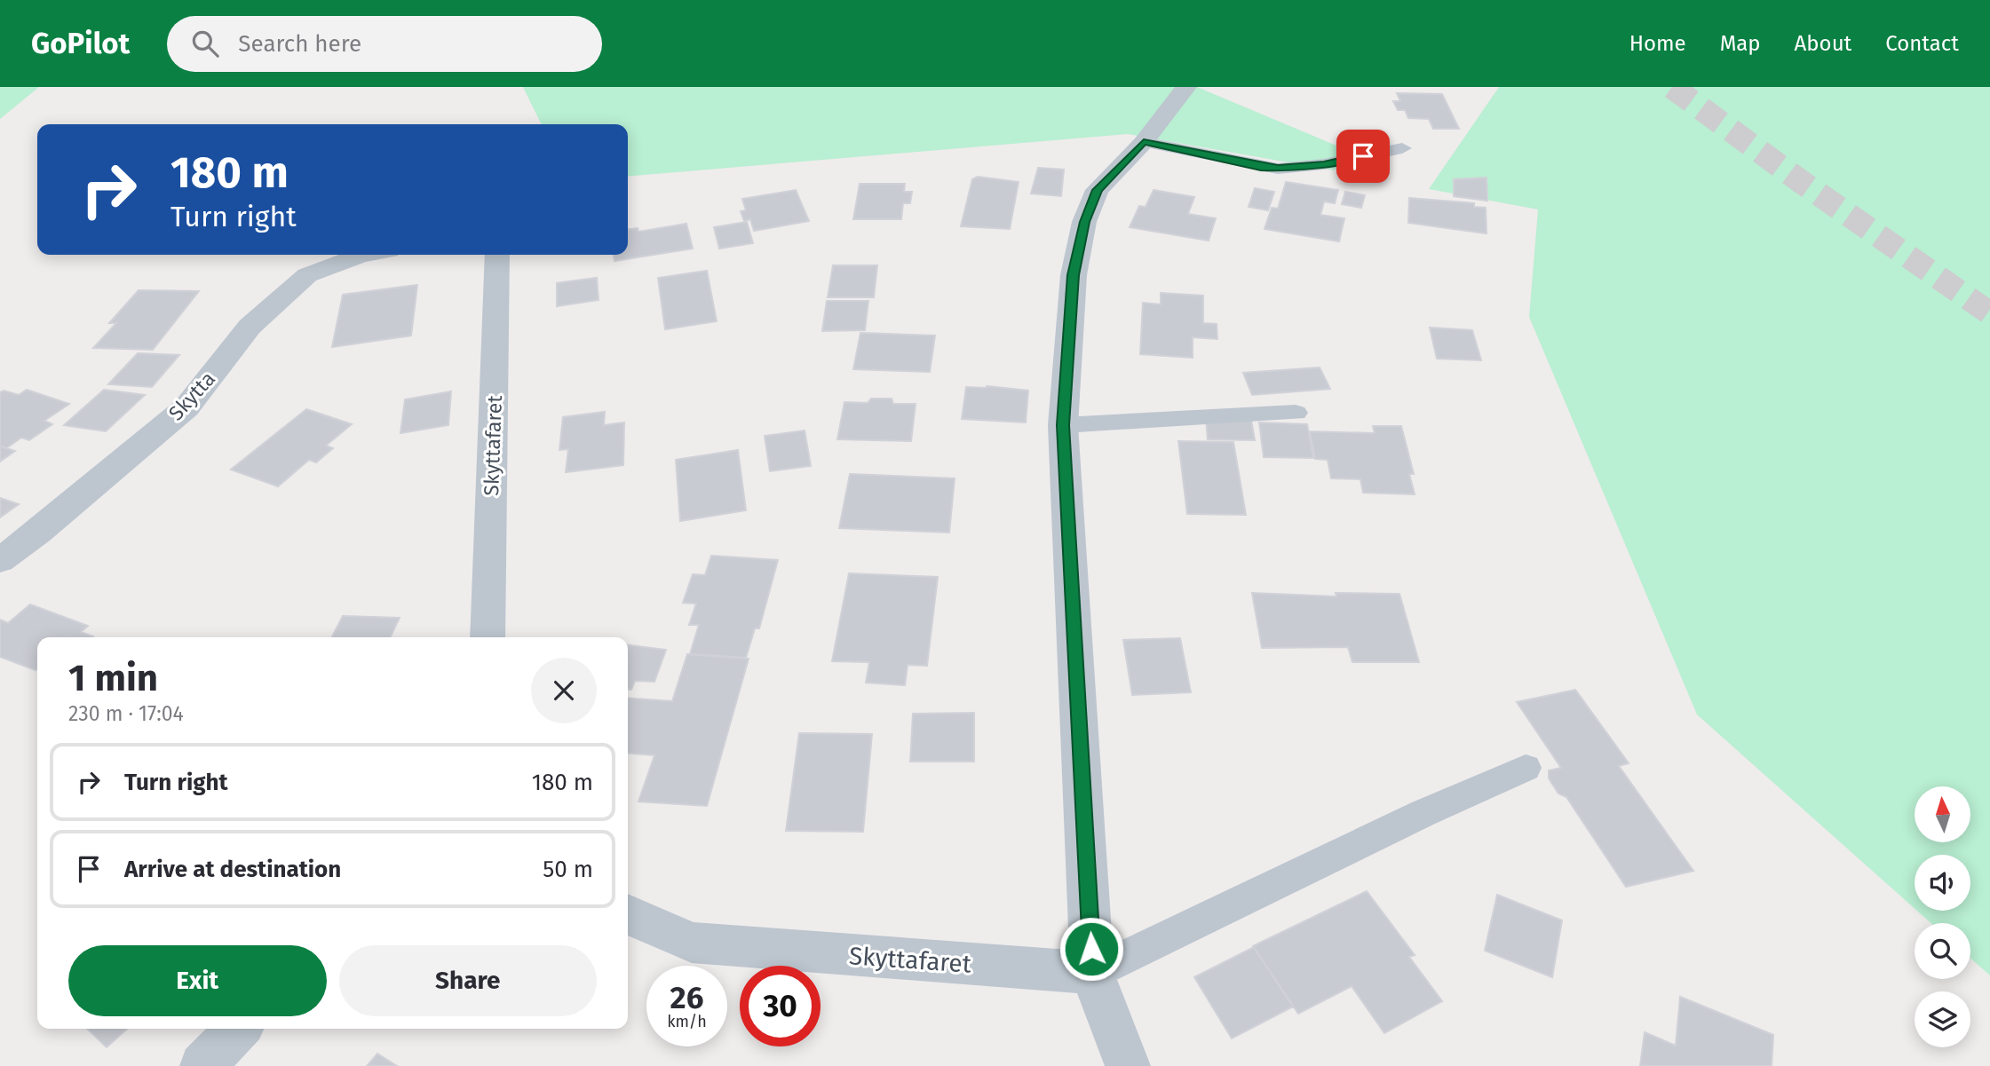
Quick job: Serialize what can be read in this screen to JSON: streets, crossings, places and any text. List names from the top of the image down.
{
  "streets": {
    "street": ["Skytta", "Skyttafaret"]
  },
  "north": "top",
  "page": {
    "header": "GoPilot",
    "search": "Search here",
    "nav": [
      "Home",
      "Map",
      "About",
      "Contact"
    ],
    "turn": ["180 m", "Turn right"],
    "heading": ["1 min", "230 m · 17:04"],
    "list": [
      {
        "name": "Turn right",
        "value": "180 m"
      },
      {
        "name": "Arrive at destination",
        "value": "50 m"
      }
    ],
    "buttons": ["Exit", "Share"],
    "speed": "26 km/h",
    "limit": "30"
  }
}
